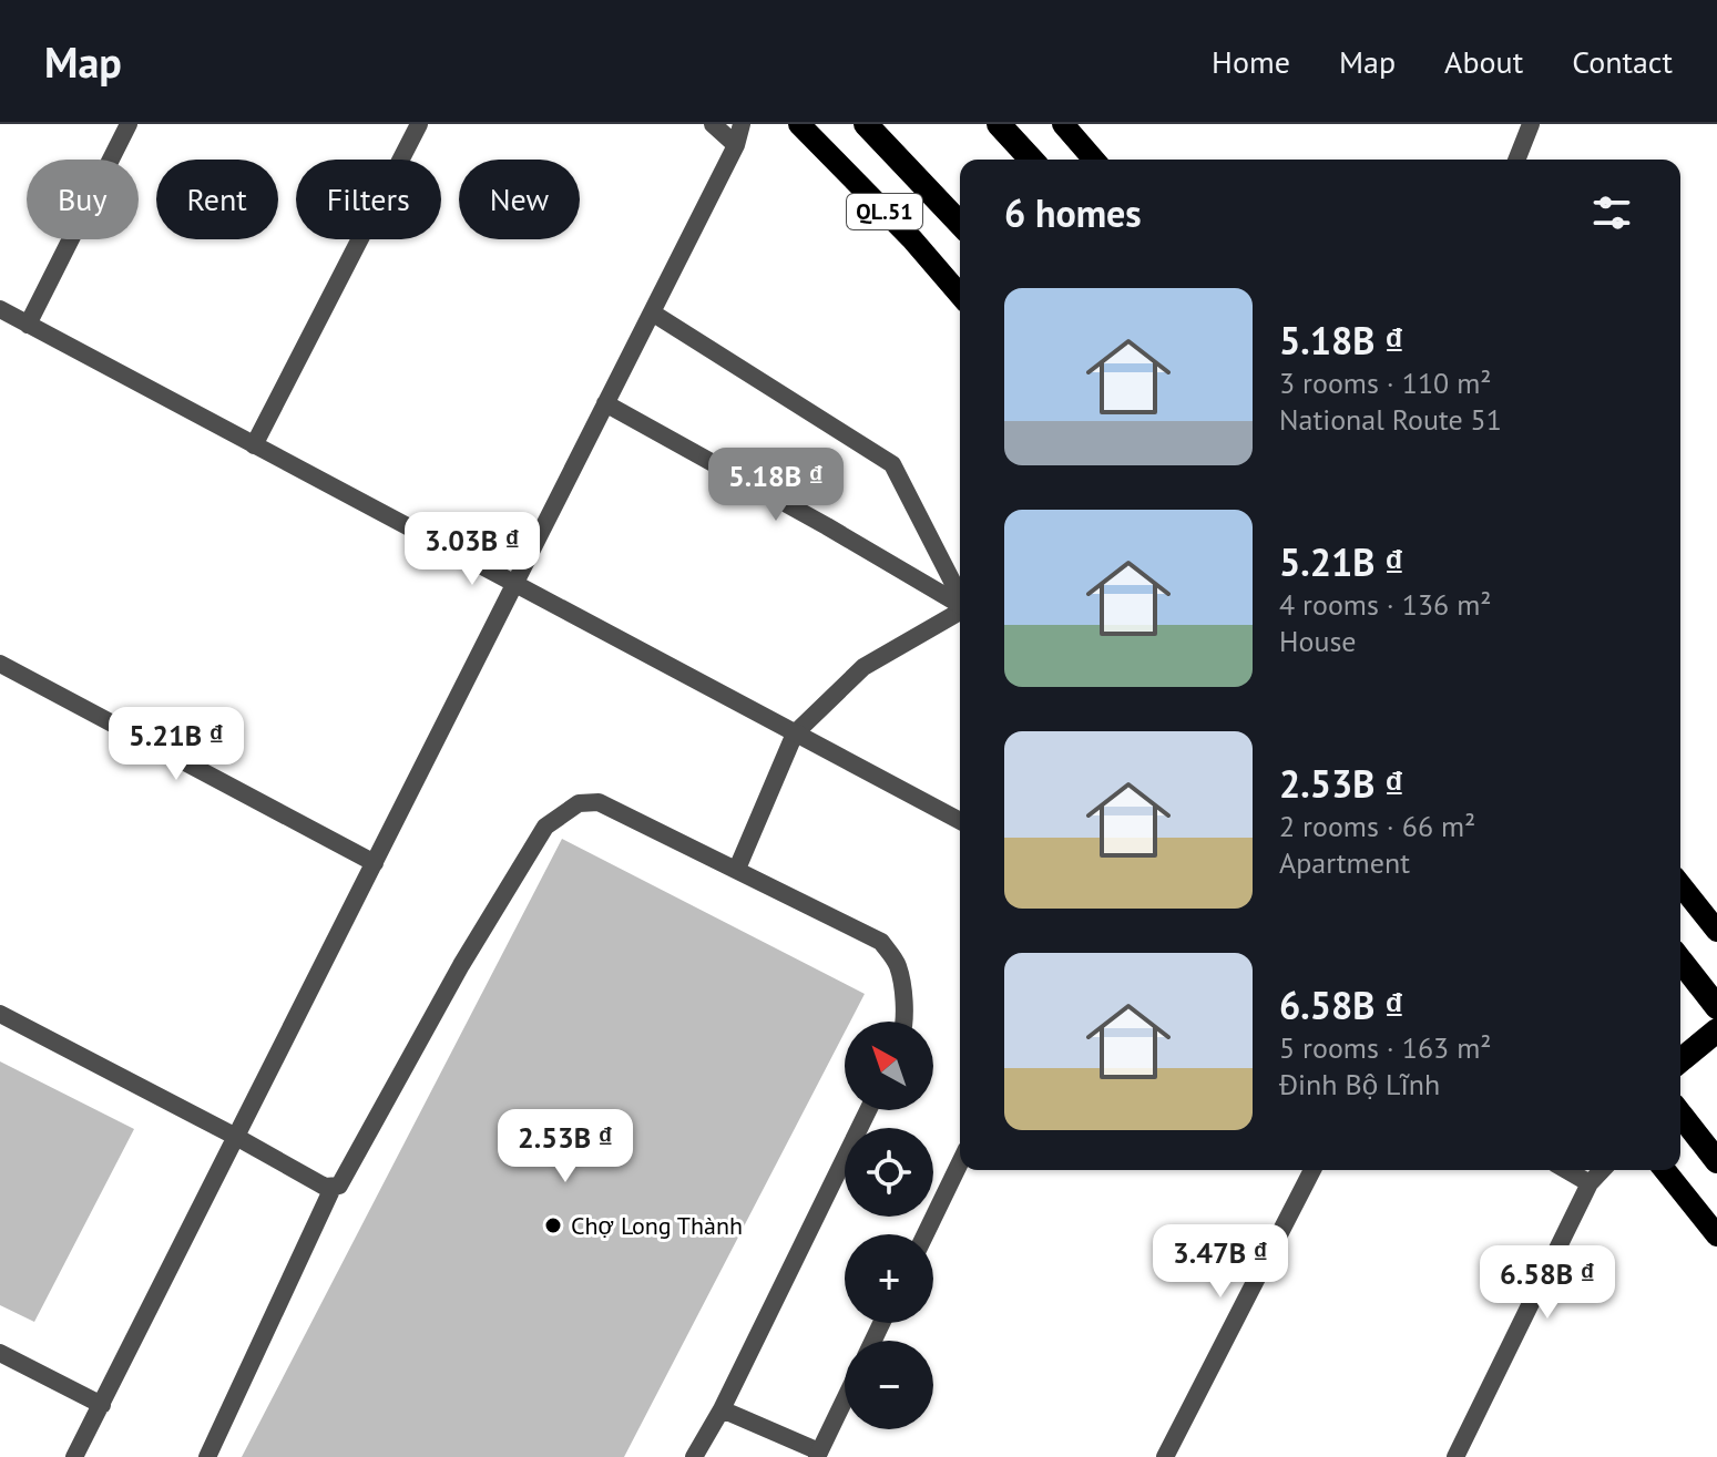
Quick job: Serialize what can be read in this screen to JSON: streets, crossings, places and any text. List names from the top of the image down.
{
  "streets": {
    "highway": ["QL.51"]
  },
  "places": ["Chợ Long Thành"],
  "north": "top left",
  "page": {
    "header": "Map",
    "nav": [
      "Home",
      "Map",
      "About",
      "Contact"
    ],
    "chip": [
      "Buy",
      "Rent",
      "Filters",
      "New"
    ],
    "heading": "6 homes",
    "list": [
      {
        "name": "5.18B ₫",
        "note": "3 rooms · 110 m² · National Route 51"
      },
      {
        "name": "5.21B ₫",
        "note": "4 rooms · 136 m² · House"
      },
      {
        "name": "2.53B ₫",
        "note": "2 rooms · 66 m² · Apartment"
      },
      {
        "name": "6.58B ₫",
        "note": "5 rooms · 163 m² · Đinh Bộ Lĩnh"
      }
    ],
    "price": [
      "5.18B ₫",
      "3.03B ₫",
      "5.21B ₫",
      "2.53B ₫",
      "3.47B ₫",
      "6.58B ₫"
    ],
    "map_buttons": ["+", "−"]
  }
}
